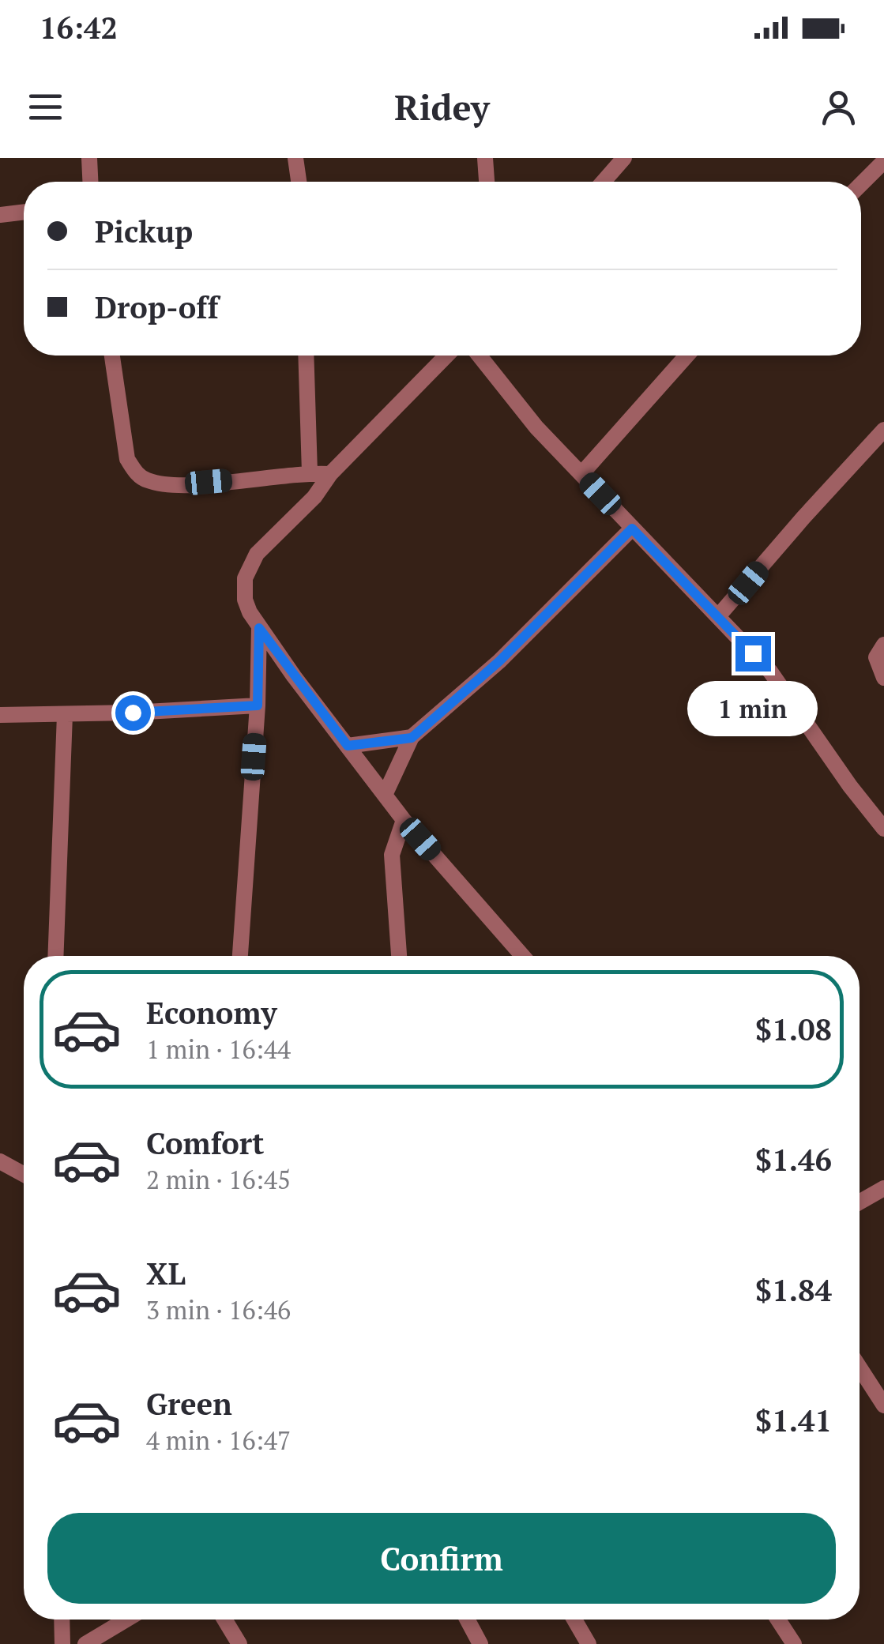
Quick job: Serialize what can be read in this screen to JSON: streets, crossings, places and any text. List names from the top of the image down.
{
  "page": {
    "status": "16:42",
    "header": "Ridey",
    "banner": ["Pickup", "Drop-off"],
    "bubble": "1 min",
    "list": [
      {
        "name": "Economy",
        "note": "1 min · 16:44",
        "value": "$1.08"
      },
      {
        "name": "Comfort",
        "note": "2 min · 16:45",
        "value": "$1.46"
      },
      {
        "name": "XL",
        "note": "3 min · 16:46",
        "value": "$1.84"
      },
      {
        "name": "Green",
        "note": "4 min · 16:47",
        "value": "$1.41"
      }
    ],
    "buttons": "Confirm"
  }
}
